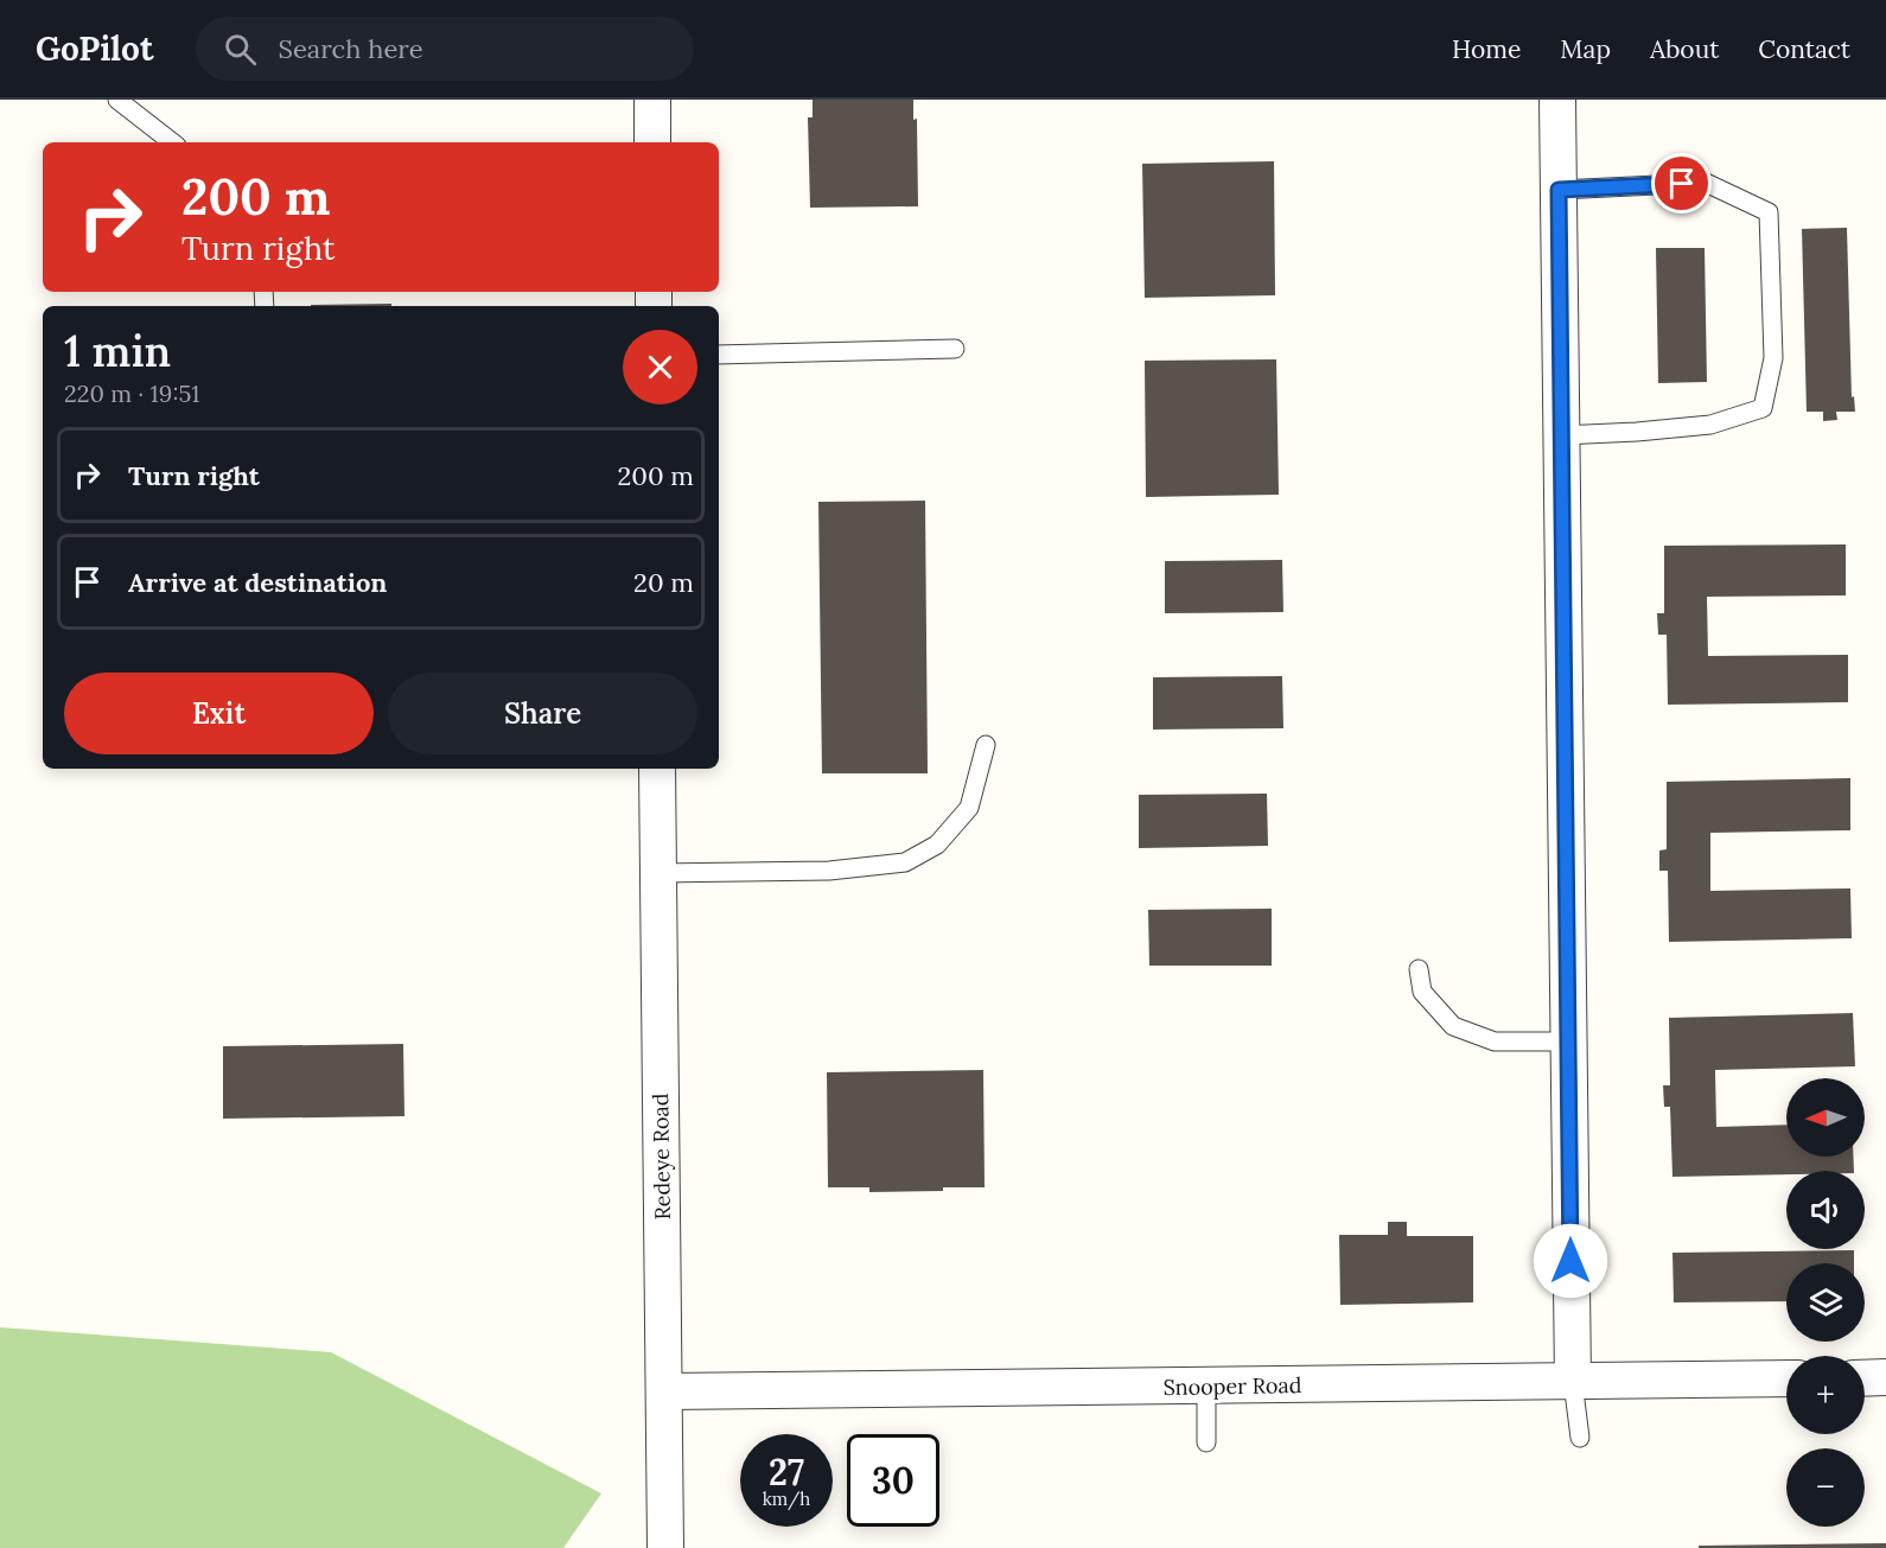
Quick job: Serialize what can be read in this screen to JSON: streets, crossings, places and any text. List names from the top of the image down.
{
  "streets": {
    "street": ["Redeye Road", "Snooper Road"]
  },
  "crossings": [
    ["Redeye Road", "Snooper Road"]
  ],
  "north": "left",
  "page": {
    "header": "GoPilot",
    "search": "Search here",
    "nav": [
      "Home",
      "Map",
      "About",
      "Contact"
    ],
    "turn": ["200 m", "Turn right"],
    "heading": ["1 min", "220 m · 19:51"],
    "list": [
      {
        "name": "Turn right",
        "value": "200 m"
      },
      {
        "name": "Arrive at destination",
        "value": "20 m"
      }
    ],
    "buttons": ["Exit", "Share"],
    "map_buttons": ["+", "−"],
    "speed": "27 km/h",
    "limit": "30"
  }
}
